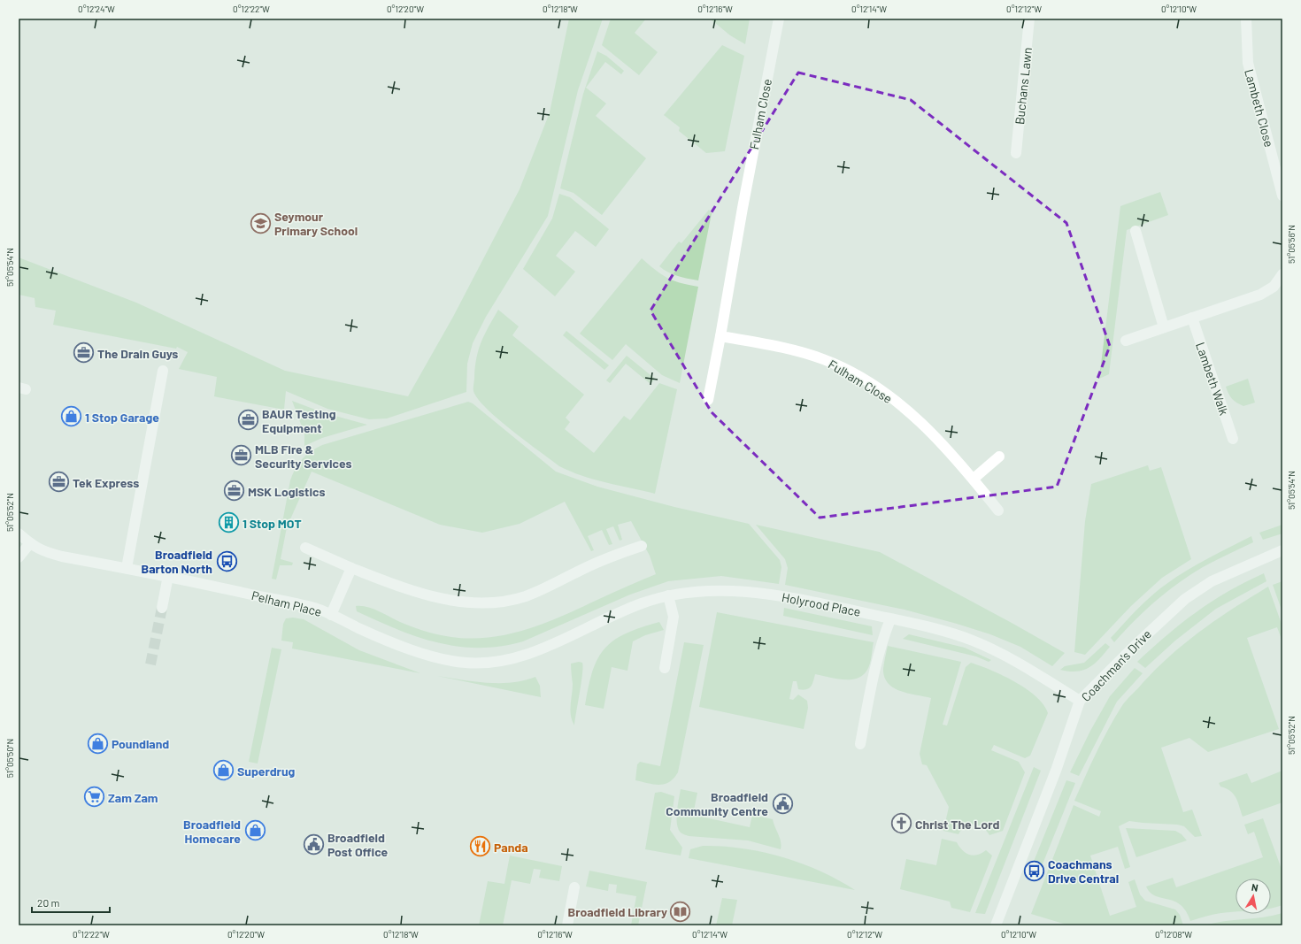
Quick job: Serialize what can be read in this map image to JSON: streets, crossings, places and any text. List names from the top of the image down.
{
  "streets": {
    "street": [
      "Buchans Lawn",
      "Lambeth Close",
      "Fulham Close",
      "Lambeth Walk",
      "Pelham Place",
      "Holyrood Place",
      "Coachman's Drive"
    ]
  },
  "crossings": [
    ["Pelham Place", "Holyrood Place"],
    ["Holyrood Place", "Coachman's Drive"]
  ],
  "places": {
    "school or university": ["Seymour Primary School"],
    "office": [
      "The Drain Guys",
      "BAUR Testing Equipment",
      "MLB Fire & Security Services",
      "Tek Express",
      "MSK Logistics"
    ],
    "shop": [
      "1 Stop Garage",
      "Poundland",
      "Superdrug",
      "Broadfield Homecare"
    ],
    "building": ["1 Stop MOT"],
    "bus stop": ["Broadfield Barton North", "Coachmans Drive Central"],
    "supermarket": ["Zam Zam"],
    "public building": ["Broadfield Community Centre", "Broadfield Post Office"],
    "church": ["Christ The Lord"],
    "restaurant": ["Panda"],
    "library": ["Broadfield Library"]
  },
  "scale_bar": "20 m",
  "north": "top",
  "coordinates": [
    "0°12'24\"W",
    "0°12'22\"W",
    "0°12'20\"W",
    "0°12'18\"W",
    "0°12'16\"W",
    "0°12'14\"W",
    "0°12'12\"W",
    "0°12'10\"W",
    "51°05'56\"N",
    "51°05'54\"N",
    "51°05'52\"N",
    "51°05'50\"N",
    "0°12'08\"W"
  ]
}
